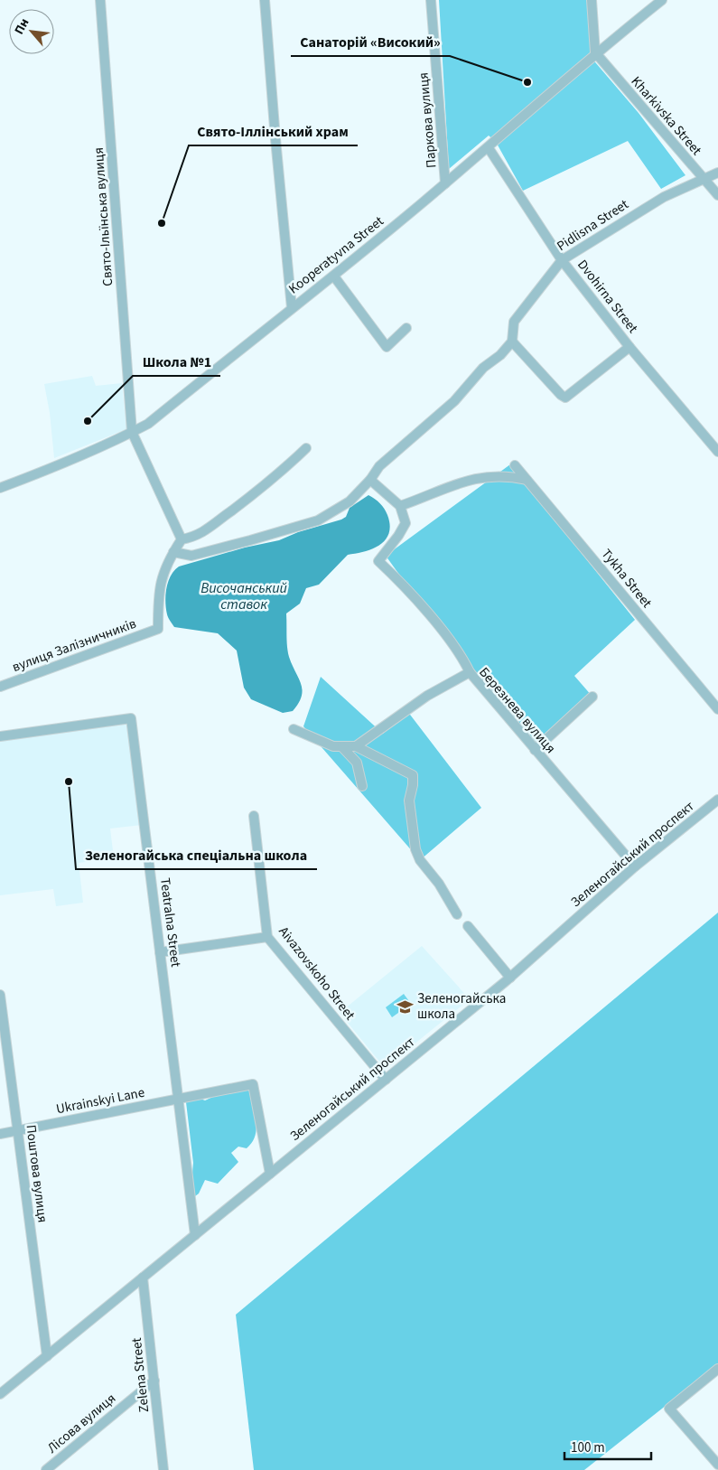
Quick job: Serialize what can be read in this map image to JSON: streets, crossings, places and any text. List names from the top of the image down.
{
  "streets": {
    "street": [
      "Kharkivska Street",
      "Паркова вулиця",
      "Свято-Ільїнська вулиця",
      "Pidlisna Street",
      "Kooperatyvna Street",
      "Dvohirna Street",
      "Tykha Street",
      "вулиця Залізничників",
      "Березнева вулиця",
      "Зеленогайський проспект",
      "Teatralna Street",
      "Aivazovskoho Street",
      "Ukrainskyi Lane",
      "Поштова вулиця",
      "Zelena Street",
      "Лісова вулиця"
    ]
  },
  "crossings": [
    ["Kharkivska Street", "Pidlisna Street"],
    ["Kharkivska Street", "Kooperatyvna Street"],
    ["Паркова вулиця", "Kooperatyvna Street"],
    ["Свято-Ільїнська вулиця", "Kooperatyvna Street"],
    ["Pidlisna Street", "Dvohirna Street"],
    ["Kooperatyvna Street", "Dvohirna Street"],
    ["Березнева вулиця", "Зеленогайський проспект"],
    ["Зеленогайський проспект", "Teatralna Street"],
    ["Зеленогайський проспект", "Aivazovskoho Street"],
    ["Зеленогайський проспект", "Ukrainskyi Lane"],
    ["Зеленогайський проспект", "Поштова вулиця"],
    ["Зеленогайський проспект", "Zelena Street"],
    ["Teatralna Street", "Ukrainskyi Lane"],
    ["Ukrainskyi Lane", "Поштова вулиця"],
    ["Zelena Street", "Лісова вулиця"]
  ],
  "water": ["Височанський ставок"],
  "places": {
    "other": [
      "Санаторій «Високий»",
      "Свято-Іллінський храм",
      "Школа №1",
      "Зеленогайська спеціальна школа"
    ],
    "school or university": ["Зеленогайська школа"]
  },
  "scale_bar": "100 m",
  "north": "top left"
}
